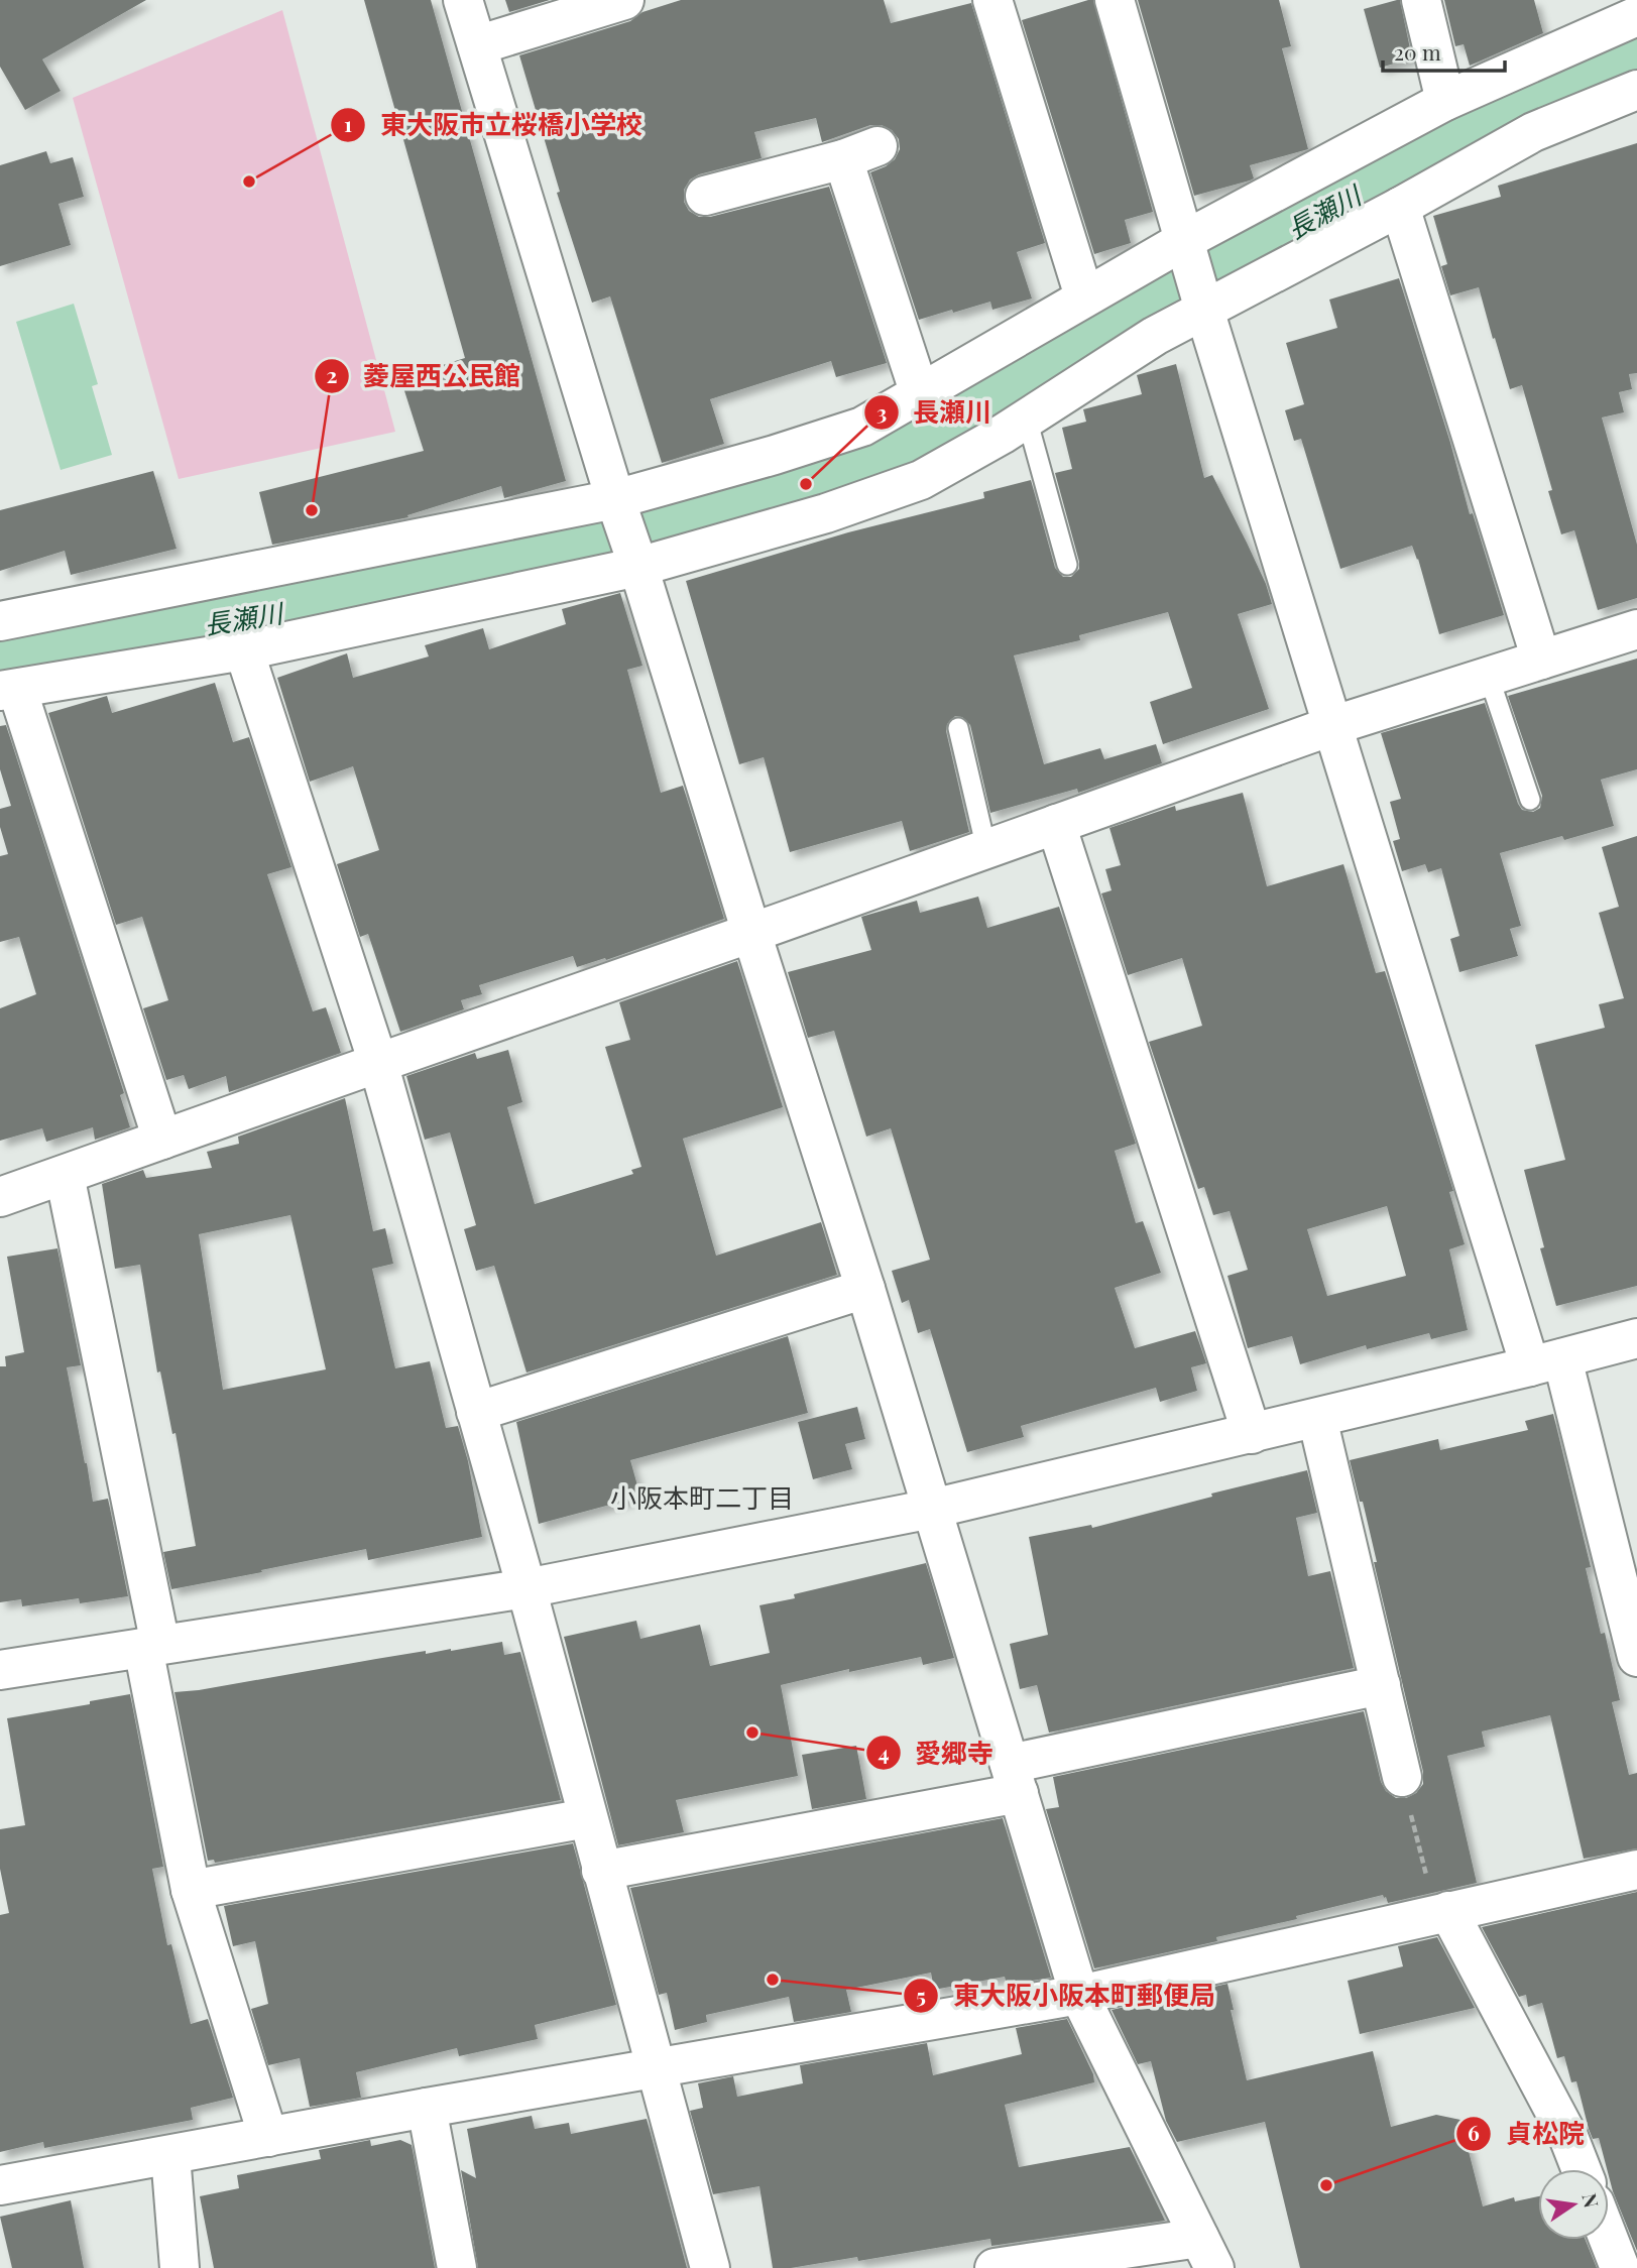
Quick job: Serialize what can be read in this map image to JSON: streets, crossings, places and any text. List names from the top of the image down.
{
  "districts": ["小阪本町二丁目"],
  "water": ["長瀬川"],
  "places": [
    "東大阪市立桜橋小学校",
    "長瀬川",
    "菱屋西公民館",
    "愛郷寺",
    "東大阪小阪本町郵便局",
    "貞松院"
  ],
  "scale_bar": "20 m",
  "north": "right"
}
